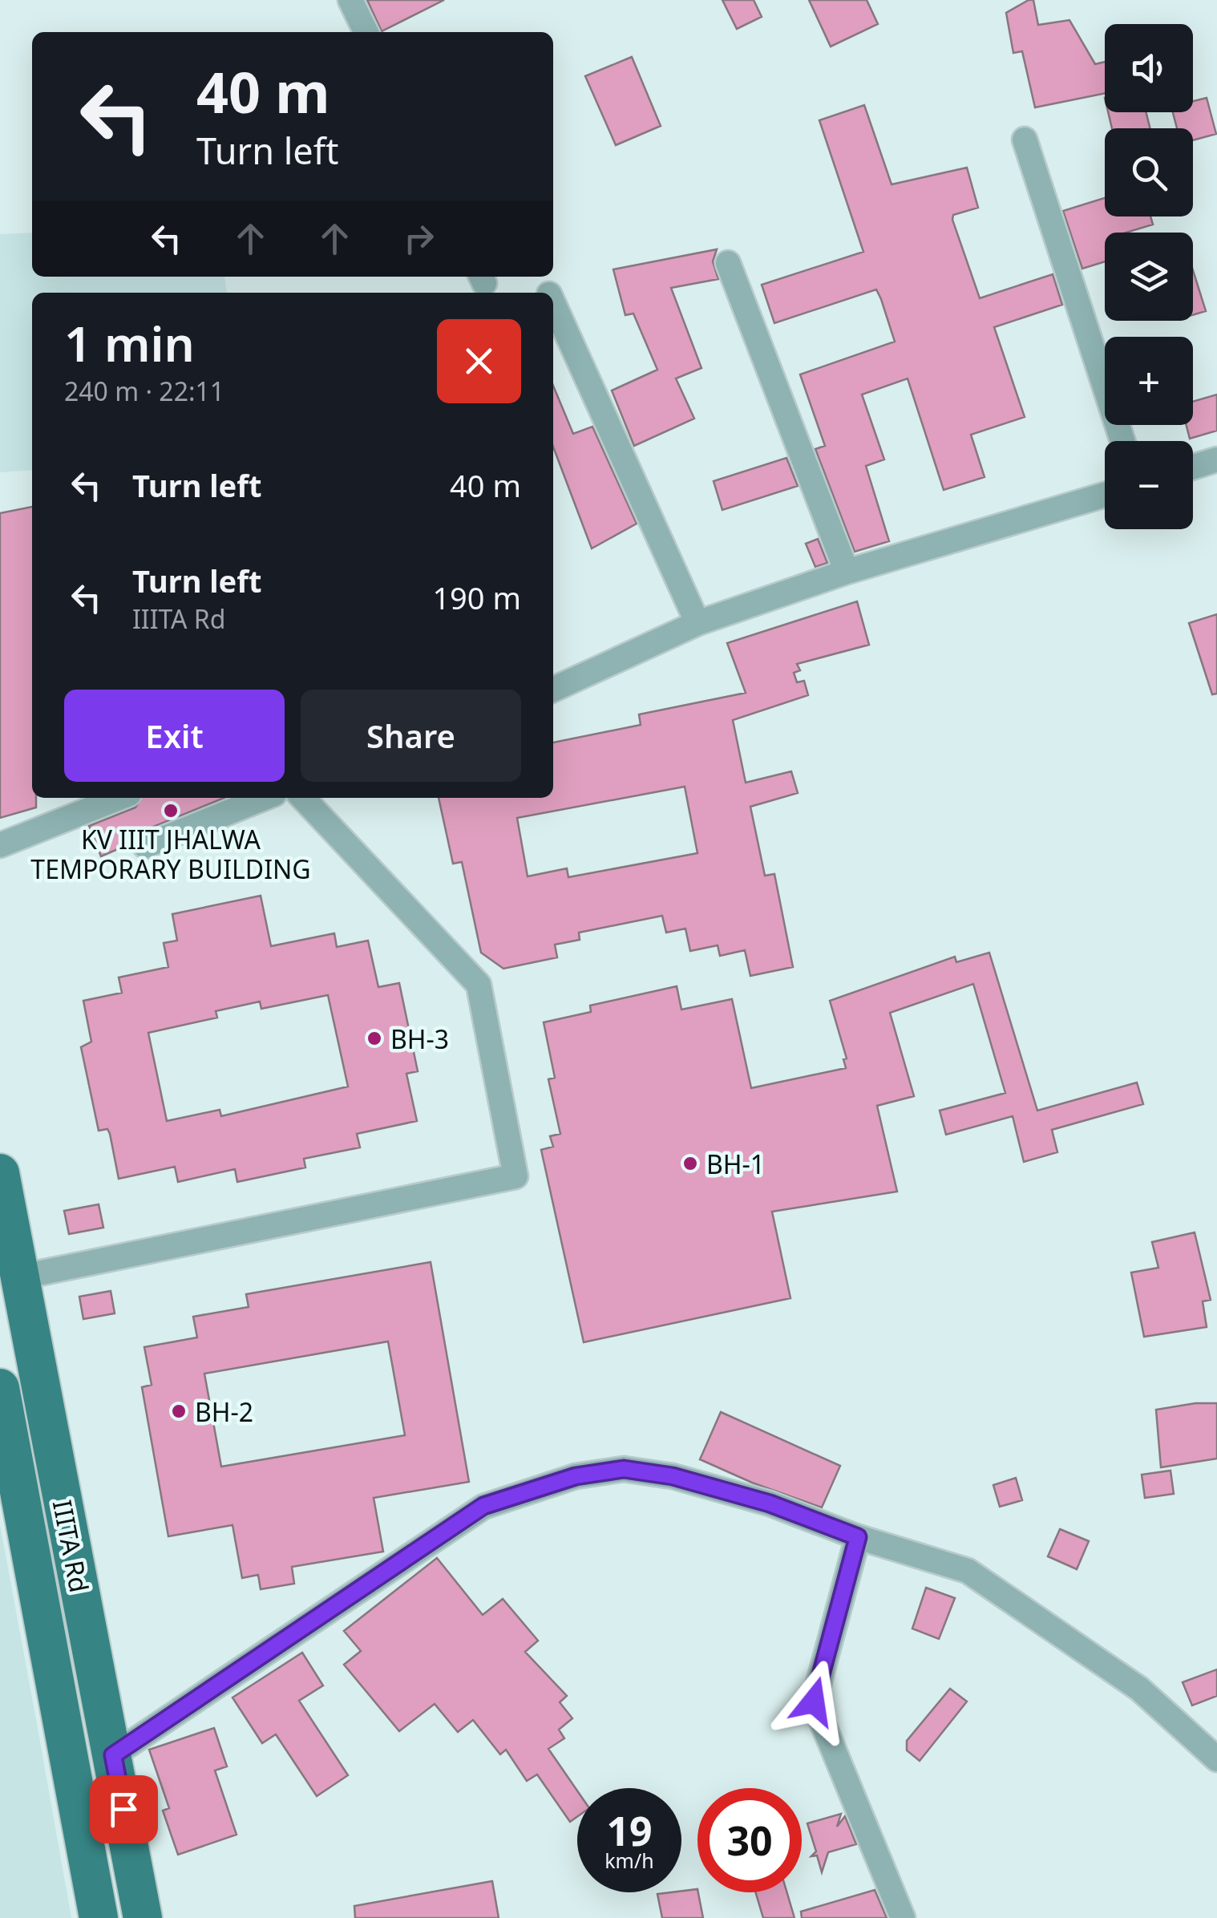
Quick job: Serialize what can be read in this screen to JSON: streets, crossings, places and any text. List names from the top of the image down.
{
  "streets": {
    "main road": ["IIITA Rd"]
  },
  "places": [
    "KV IIIT JHALWA TEMPORARY BUILDING",
    "BH-3",
    "BH-1",
    "BH-2"
  ],
  "page": {
    "map_buttons": ["+", "−"],
    "turn": ["40 m", "Turn left"],
    "heading": ["1 min", "240 m · 22:11"],
    "list": [
      {
        "name": "Turn left",
        "value": "40 m"
      },
      {
        "name": "Turn left",
        "note": "IIITA Rd",
        "value": "190 m"
      }
    ],
    "buttons": ["Exit", "Share"],
    "speed": "19 km/h",
    "limit": "30"
  }
}
